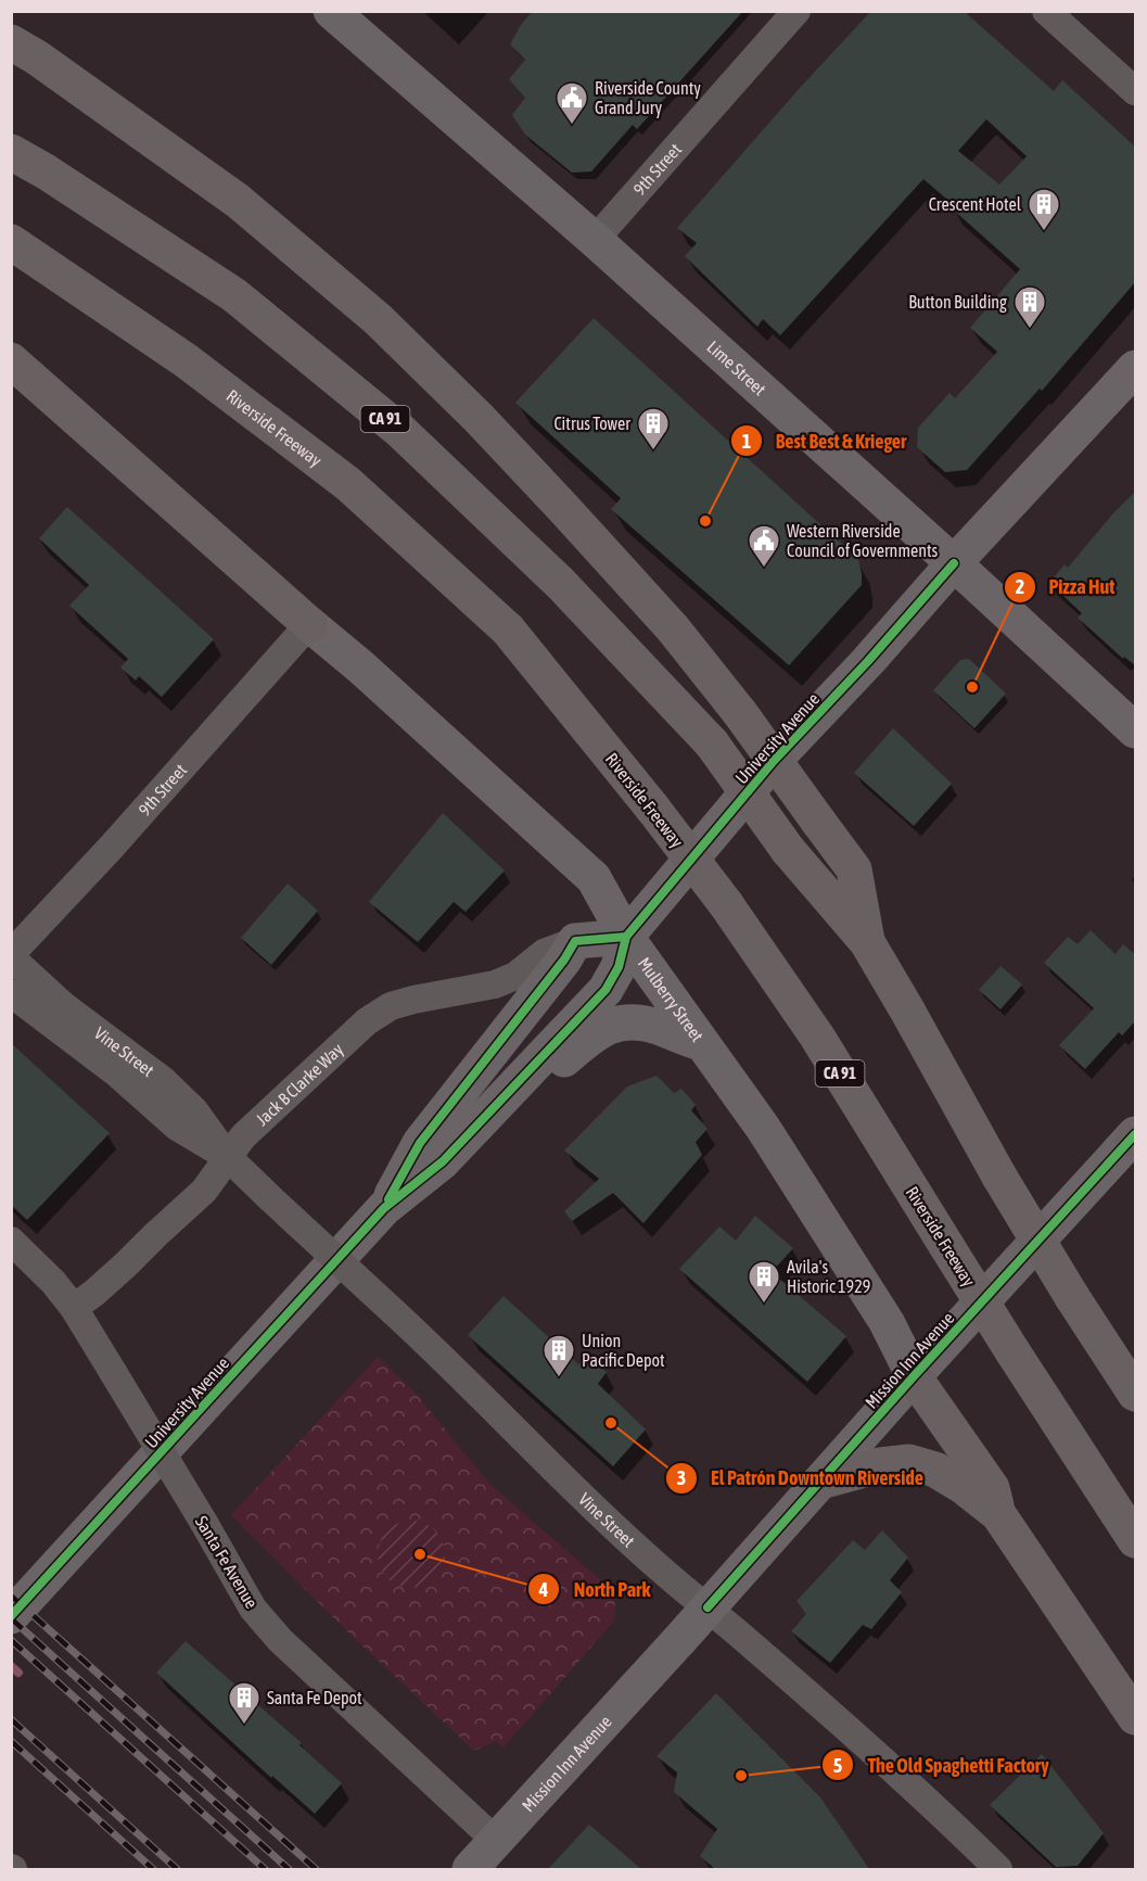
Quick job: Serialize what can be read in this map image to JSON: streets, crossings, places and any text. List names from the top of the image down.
{
  "streets": {
    "highway": ["CA 91", "Riverside Freeway"],
    "main road": [
      "Lime Street",
      "University Avenue",
      "Mulberry Street",
      "Mission Inn Avenue"
    ],
    "street": [
      "9th Street",
      "Vine Street",
      "Jack B Clarke Way",
      "Santa Fe Avenue"
    ]
  },
  "crossings": [
    ["9th Street", "Lime Street"],
    ["9th Street", "Mulberry Street"],
    ["9th Street", "Vine Street"],
    ["Lime Street", "University Avenue"],
    ["University Avenue", "Mulberry Street"],
    ["University Avenue", "Jack B Clarke Way"],
    ["Mulberry Street", "Mission Inn Avenue"],
    ["Vine Street", "Jack B Clarke Way"],
    ["Vine Street", "Mission Inn Avenue"],
    ["Jack B Clarke Way", "Santa Fe Avenue"],
    ["Mission Inn Avenue", "Santa Fe Avenue"]
  ],
  "places": {
    "public building": ["Riverside County Grand Jury", "Western Riverside Council of Governments"],
    "building": [
      "Crescent Hotel",
      "Button Building",
      "Citrus Tower",
      "Avila's Historic 1929",
      "Union Pacific Depot",
      "Santa Fe Depot"
    ],
    "other": [
      "Best Best & Krieger",
      "Pizza Hut",
      "El Patrón Downtown Riverside",
      "North Park",
      "The Old Spaghetti Factory"
    ]
  }
}
